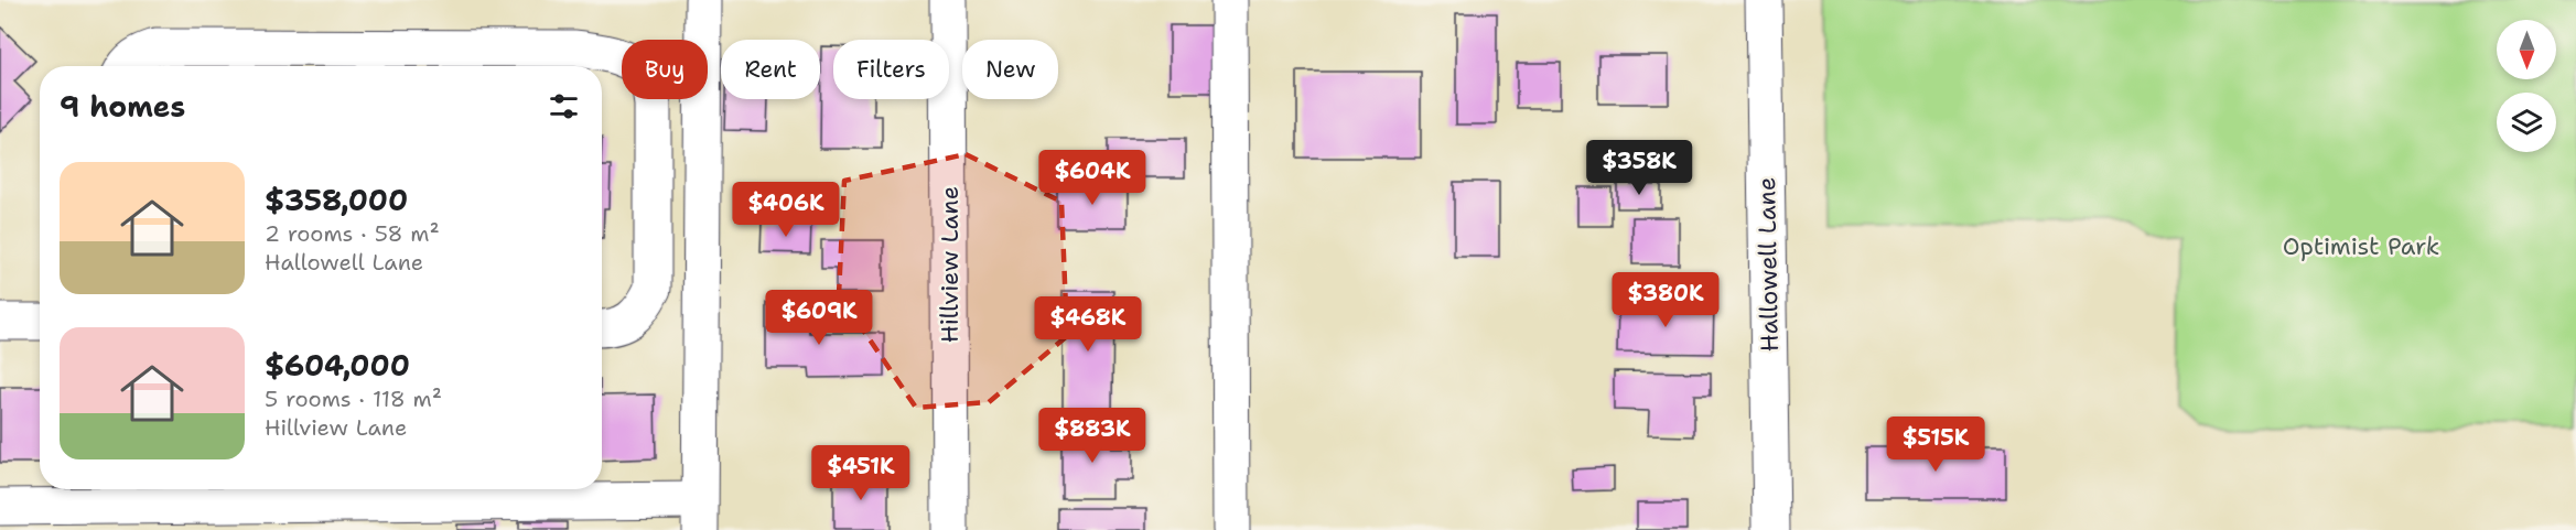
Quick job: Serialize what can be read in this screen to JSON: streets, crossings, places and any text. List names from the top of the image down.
{
  "streets": {
    "street": ["Hillview Lane", "Hallowell Lane"]
  },
  "parks": ["Optimist Park"],
  "north": "bottom",
  "page": {
    "chip": [
      "Buy",
      "Rent",
      "Filters",
      "New"
    ],
    "heading": "9 homes",
    "price": [
      "$358K",
      "$604K",
      "$406K",
      "$380K",
      "$609K",
      "$468K",
      "$883K",
      "$515K",
      "$451K"
    ],
    "list": [
      {
        "name": "$358,000",
        "note": "2 rooms · 58 m² · Hallowell Lane"
      },
      {
        "name": "$604,000",
        "note": "5 rooms · 118 m² · Hillview Lane"
      }
    ]
  }
}
